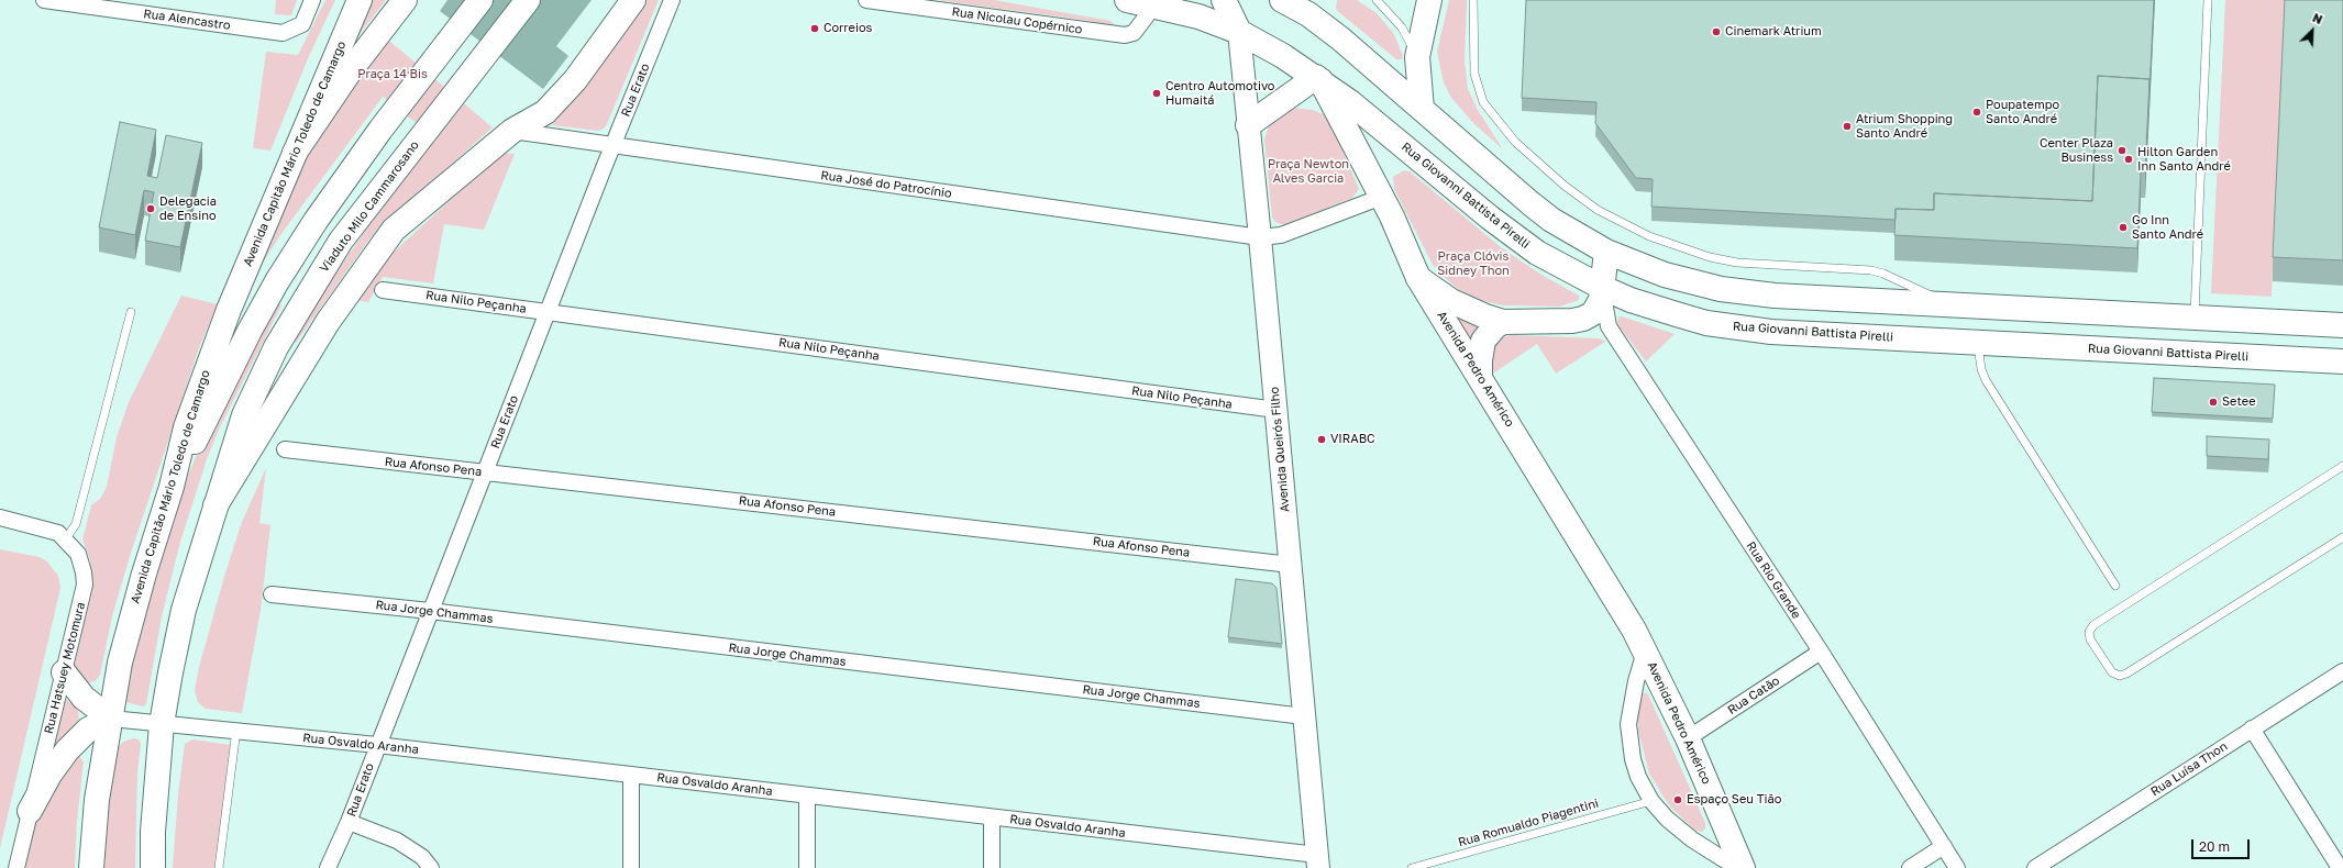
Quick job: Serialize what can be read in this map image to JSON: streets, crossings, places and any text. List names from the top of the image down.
{
  "streets": {
    "main road": [
      "Avenida Capitão Mário Toledo de Camargo",
      "Rua Giovanni Battista Pirelli",
      "Viaduto Milo Cammarosano",
      "Avenida Pedro Américo",
      "Avenida Queirós Filho"
    ],
    "street": [
      "Rua Alencastro",
      "Rua Nicolau Copérnico",
      "Rua Erato",
      "Rua José do Patrocínio",
      "Rua Nilo Peçanha",
      "Rua Afonso Pena",
      "Rua Rio Grande",
      "Rua Jorge Chammas",
      "Rua Hatsuey Motomura",
      "Rua Catão",
      "Rua Osvaldo Aranha",
      "Rua Luísa Thon"
    ],
    "lane": ["Rua Romualdo Piagentini"]
  },
  "crossings": [
    ["Rua Nicolau Copérnico", "Rua Giovanni Battista Pirelli"],
    ["Rua Erato", "Rua José do Patrocínio"],
    ["Rua Erato", "Rua Nilo Peçanha"],
    ["Rua Erato", "Rua Afonso Pena"],
    ["Rua Erato", "Rua Jorge Chammas"],
    ["Rua Erato", "Rua Osvaldo Aranha"],
    ["Avenida Capitão Mário Toledo de Camargo", "Rua Osvaldo Aranha"],
    ["Rua José do Patrocínio", "Avenida Queirós Filho"],
    ["Rua Giovanni Battista Pirelli", "Avenida Pedro Américo"],
    ["Rua Giovanni Battista Pirelli", "Avenida Queirós Filho"],
    ["Rua Giovanni Battista Pirelli", "Rua Rio Grande"],
    ["Rua Nilo Peçanha", "Avenida Queirós Filho"],
    ["Avenida Pedro Américo", "Rua Catão"],
    ["Avenida Pedro Américo", "Rua Romualdo Piagentini"],
    ["Avenida Queirós Filho", "Rua Afonso Pena"],
    ["Avenida Queirós Filho", "Rua Jorge Chammas"],
    ["Avenida Queirós Filho", "Rua Osvaldo Aranha"],
    ["Rua Rio Grande", "Rua Catão"]
  ],
  "parks": ["Praça 14 Bis", "Praça Newton Alves Garcia", "Praça Clóvis Sidney Thon"],
  "places": [
    "Correios",
    "Cinemark Atrium",
    "Centro Automotivo Humaitá",
    "Poupatempo Santo André",
    "Atrium Shopping Santo André",
    "Center Plaza Business",
    "Hilton Garden Inn Santo André",
    "Delegacia de Ensino",
    "Go Inn Santo André",
    "Setee",
    "VIRABC",
    "Espaço Seu Tião"
  ],
  "scale_bar": "20 m",
  "north": "top right"
}
